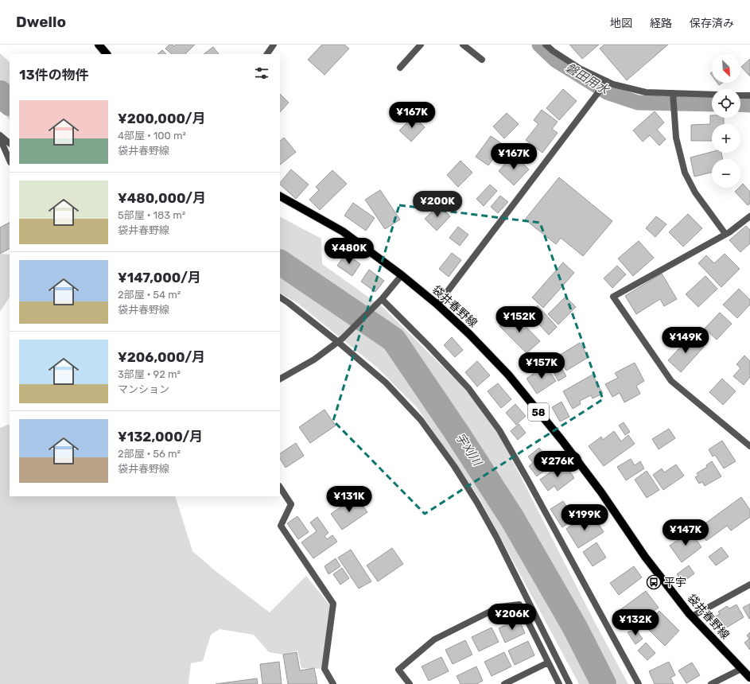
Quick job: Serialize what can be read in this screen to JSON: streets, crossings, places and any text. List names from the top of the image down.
{
  "streets": {
    "main road": ["袋井春野線", "58"]
  },
  "water": ["磐田用水", "宇刈川"],
  "places": {
    "bus stop": ["平宇"]
  },
  "north": "bottom right",
  "page": {
    "header": "Dwello",
    "nav": ["地図", "経路", "保存済み"],
    "map_buttons": ["+", "−"],
    "heading": "13件の物件",
    "list": [
      {
        "name": "¥200,000/月",
        "note": "4部屋 · 100 m² · 袋井春野線"
      },
      {
        "name": "¥480,000/月",
        "note": "5部屋 · 183 m² · 袋井春野線"
      },
      {
        "name": "¥147,000/月",
        "note": "2部屋 · 54 m² · 袋井春野線"
      },
      {
        "name": "¥206,000/月",
        "note": "3部屋 · 92 m² · マンション"
      },
      {
        "name": "¥132,000/月",
        "note": "2部屋 · 56 m² · 袋井春野線"
      }
    ],
    "price": [
      "¥167K",
      "¥167K",
      "¥200K",
      "¥480K",
      "¥152K",
      "¥149K",
      "¥157K",
      "¥276K",
      "¥131K",
      "¥199K",
      "¥147K",
      "¥206K",
      "¥132K"
    ]
  }
}
